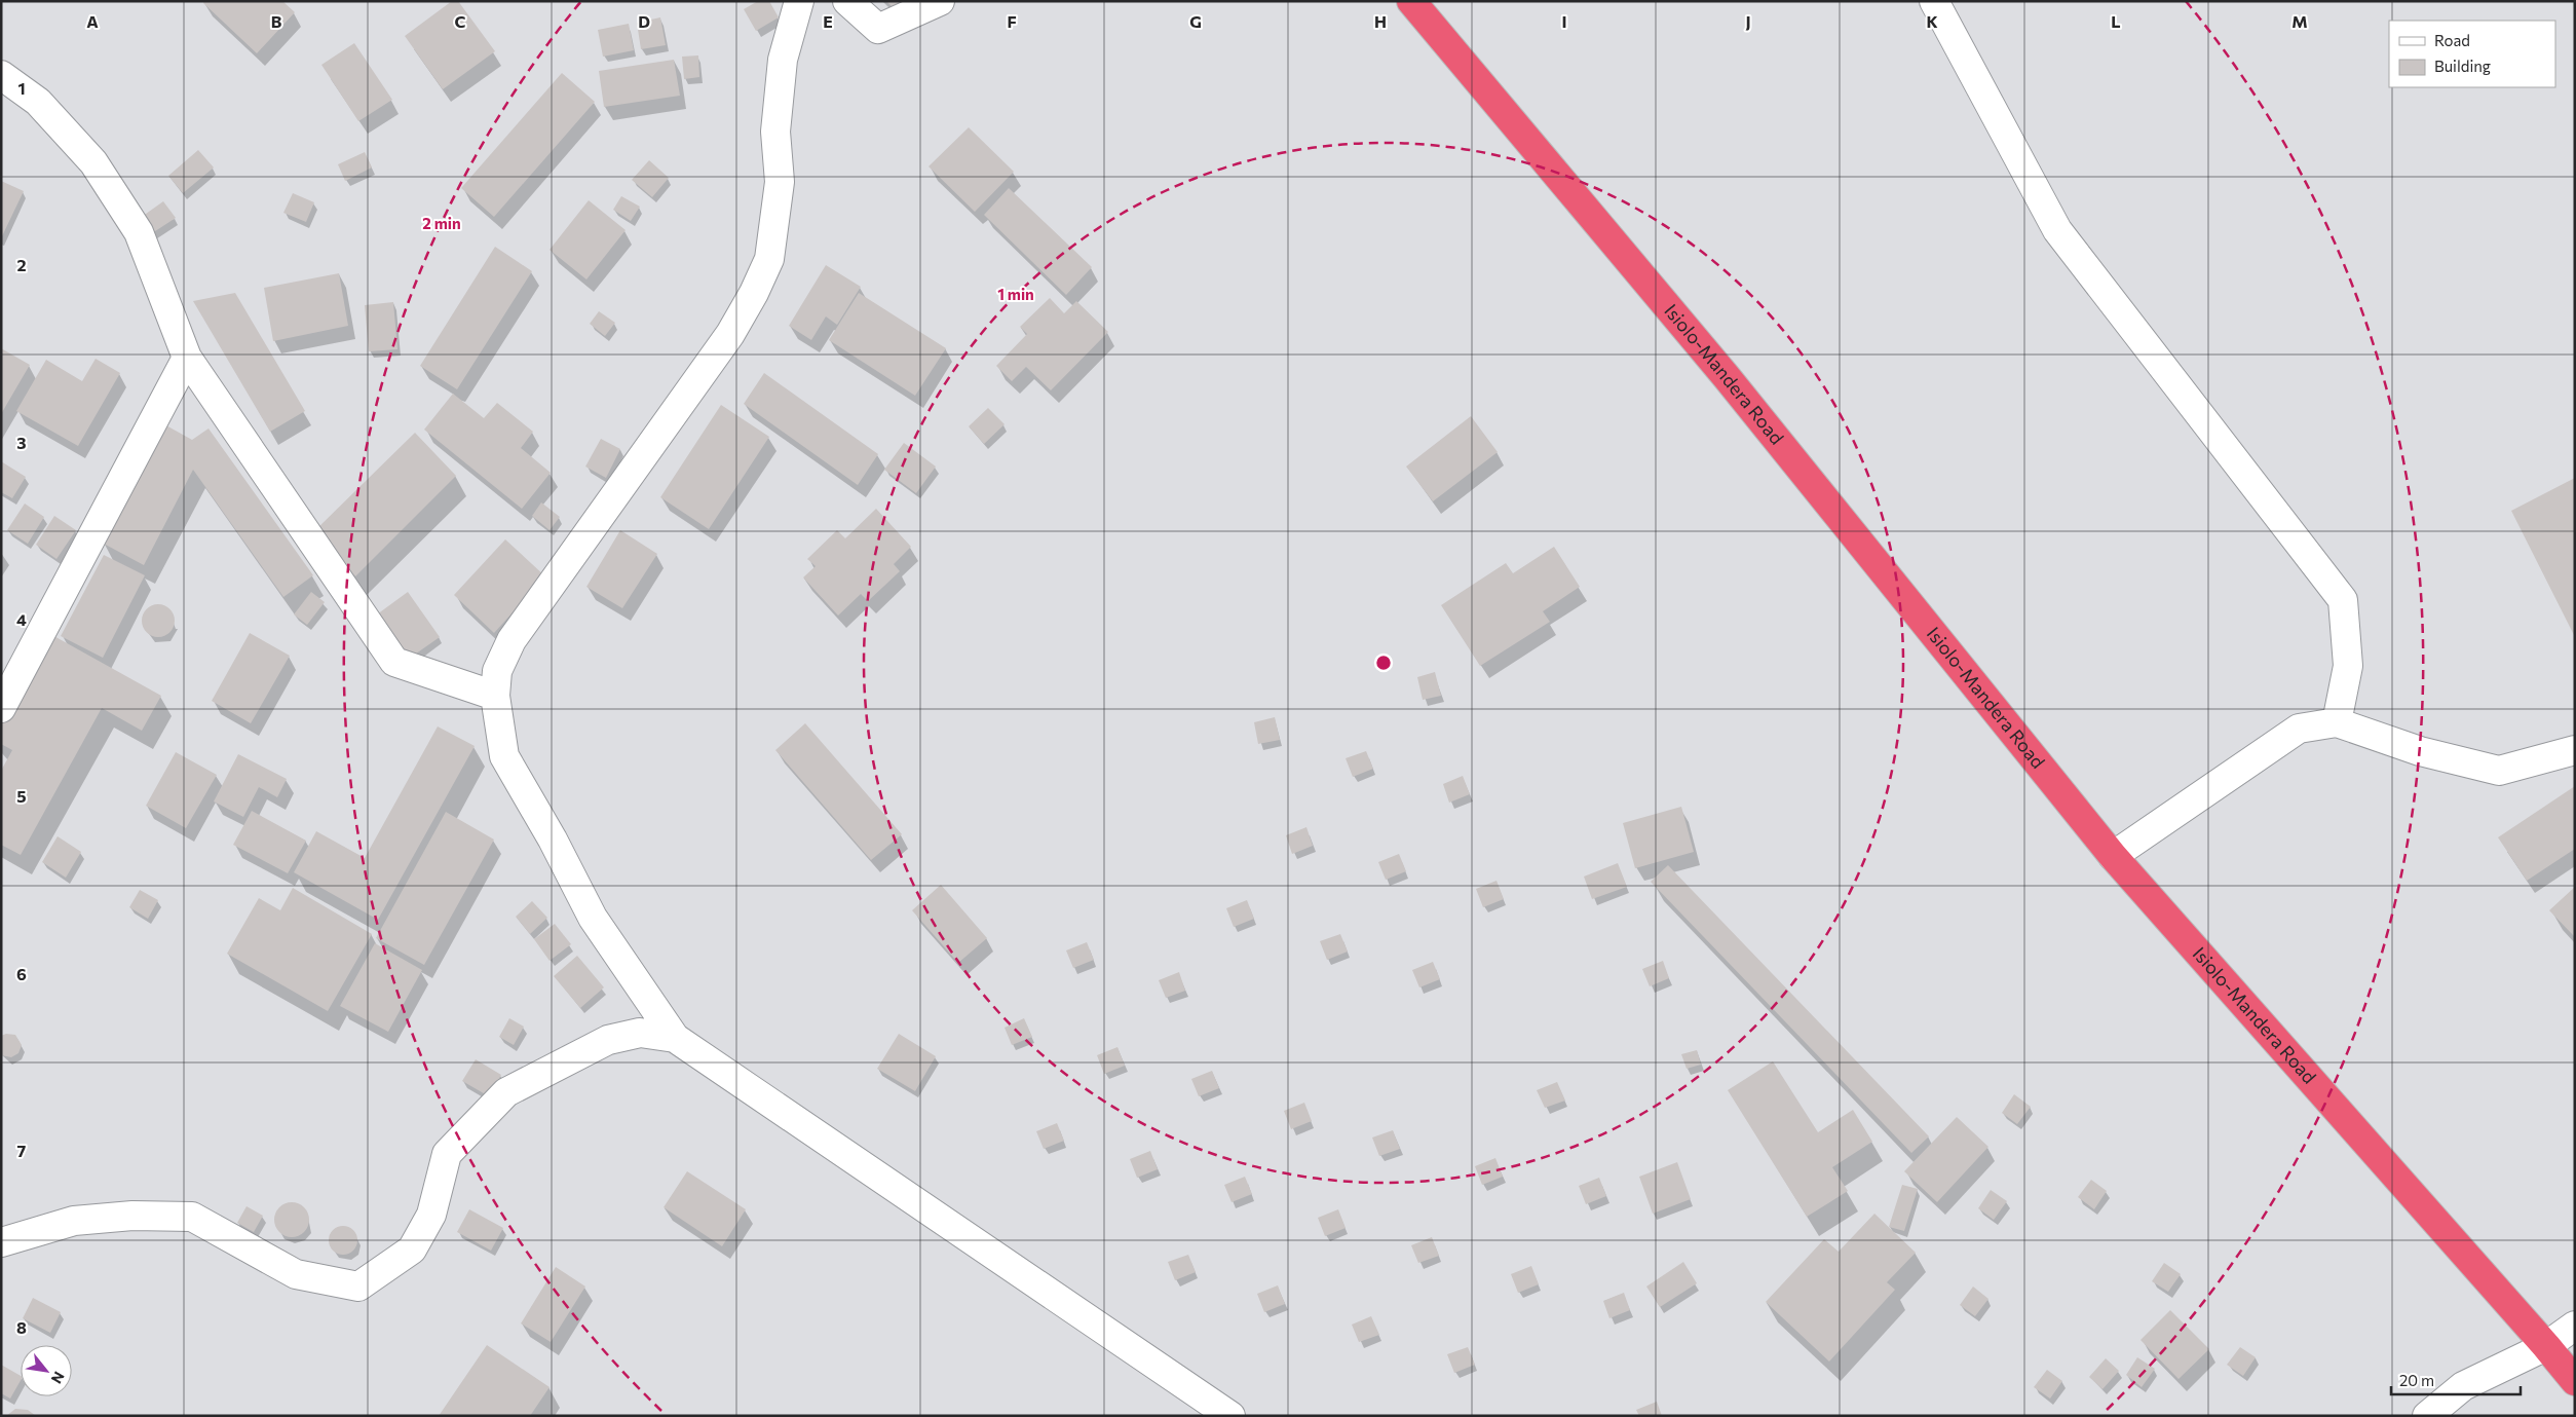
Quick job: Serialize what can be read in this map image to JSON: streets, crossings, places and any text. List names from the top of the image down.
{
  "streets": {
    "highway": ["Isiolo-Mandera Road"]
  },
  "legend": ["Road", "Building"],
  "scale_bar": "20 m",
  "north": "bottom right",
  "grid": {
    "columns": [
      "A",
      "B",
      "C",
      "D",
      "E",
      "F",
      "G",
      "H",
      "I",
      "J",
      "K",
      "L",
      "M"
    ],
    "rows": [
      "1",
      "2",
      "3",
      "4",
      "5",
      "6",
      "7",
      "8"
    ]
  },
  "rings": ["2 min", "1 min"]
}
